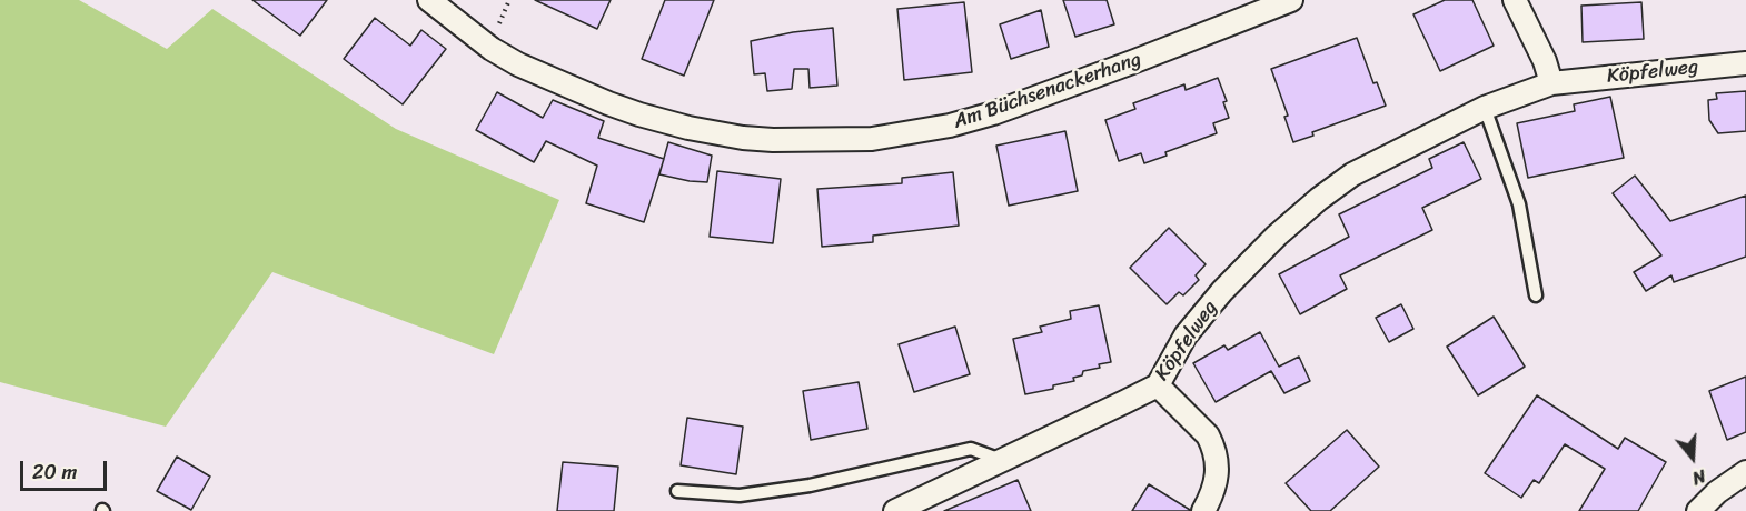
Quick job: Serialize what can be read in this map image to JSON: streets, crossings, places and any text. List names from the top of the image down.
{
  "streets": {
    "street": ["Köpfelweg", "Am Büchsenackerhang"]
  },
  "scale_bar": "20 m",
  "north": "bottom"
}
